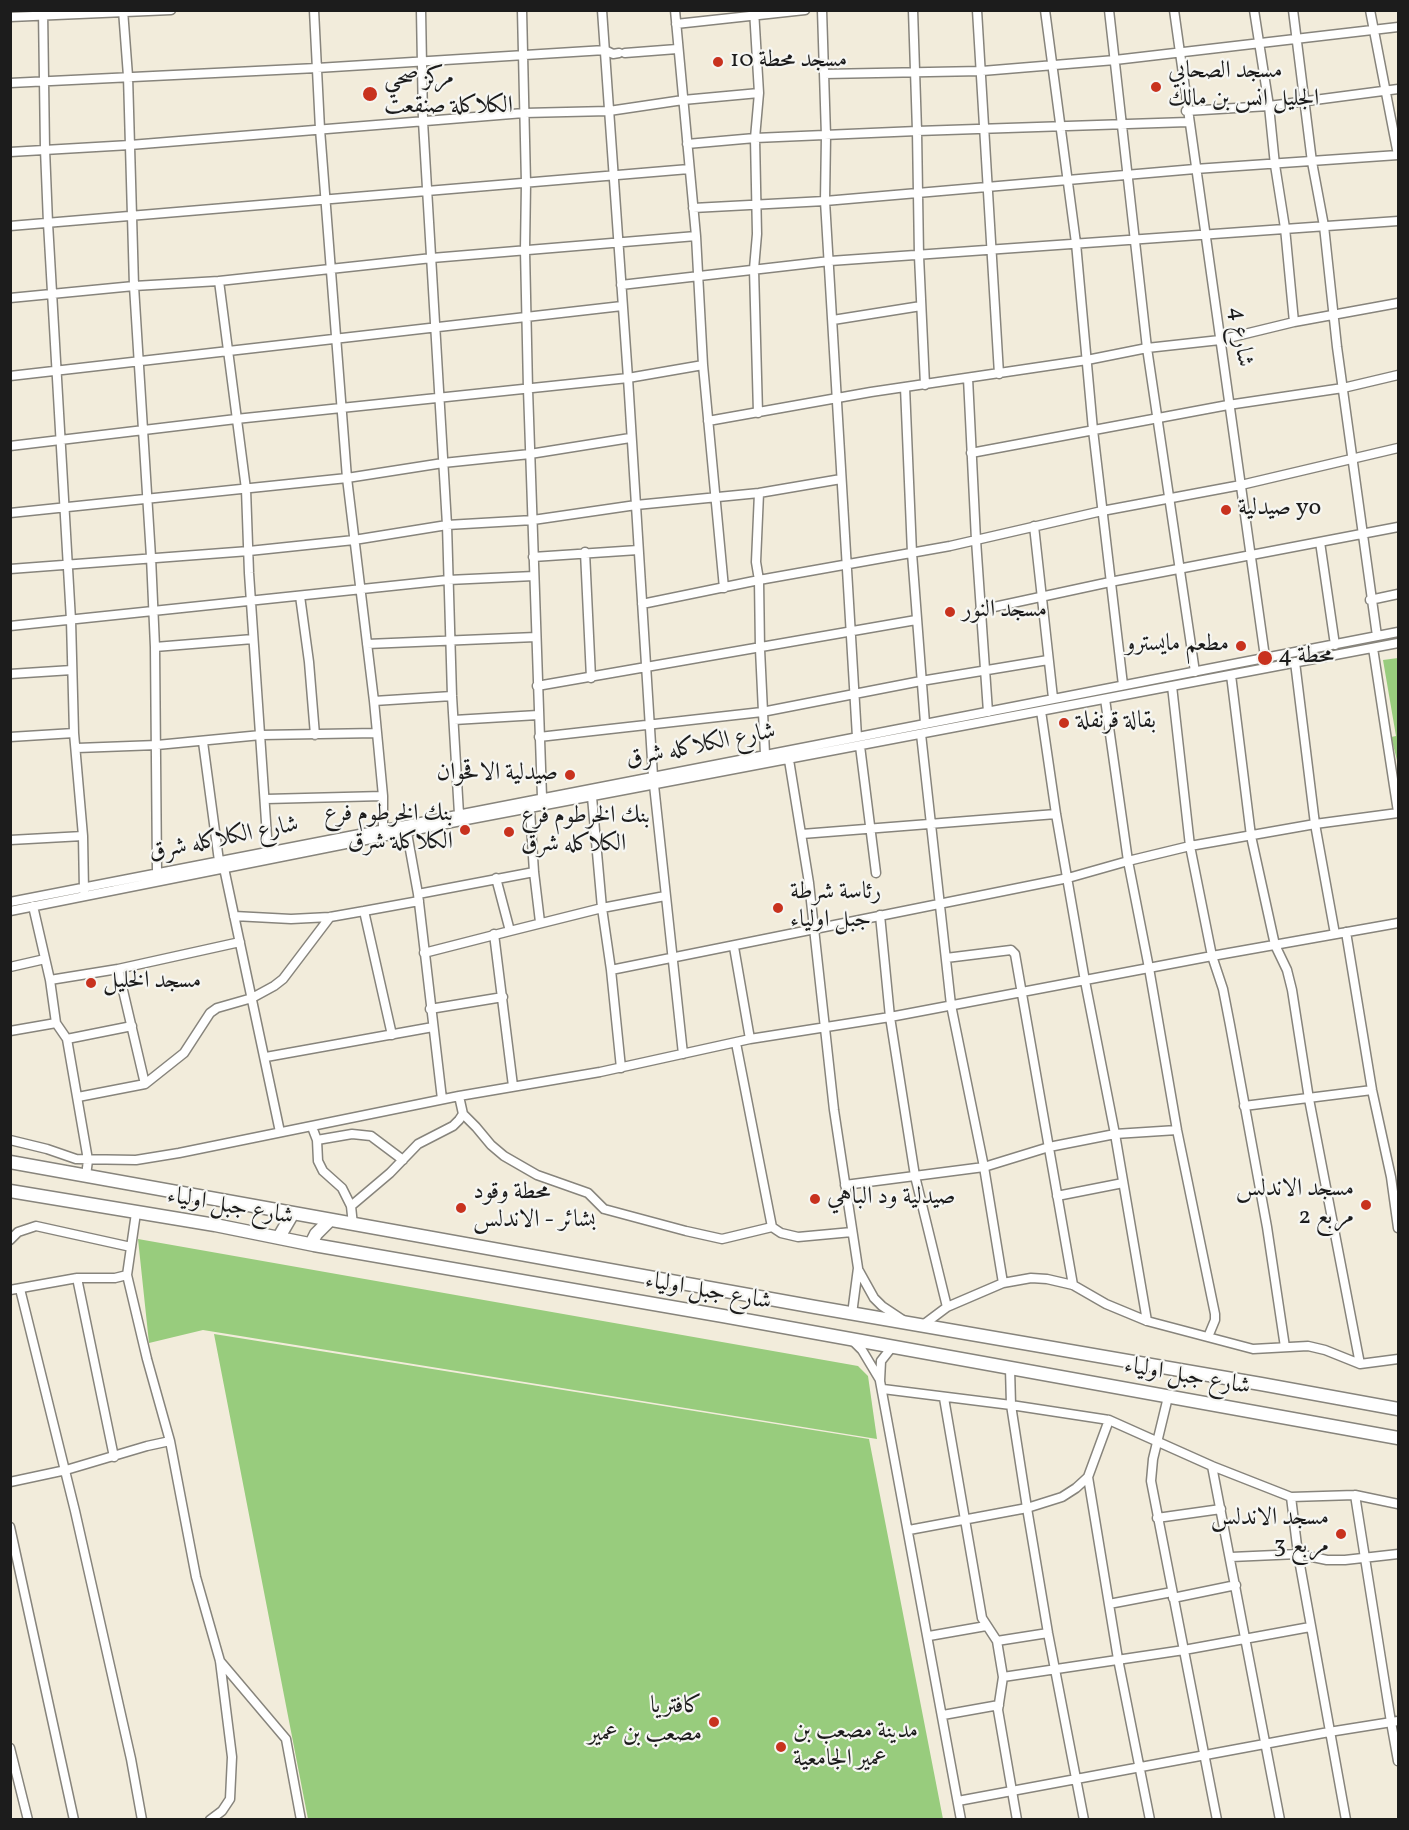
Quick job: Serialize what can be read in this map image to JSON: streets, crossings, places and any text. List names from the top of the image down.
{
  "streets": {
    "highway": ["شارع جبل اولياء"],
    "street": ["شارع 4", "شارع الكلاكله شرق"]
  },
  "crossings": [
    ["شارع 4", "شارع الكلاكله شرق"]
  ],
  "places": [
    "مسجد محطة 10",
    "مسجد الصحابي الجليل انس بن مالك",
    "مركز صحي الكلاكلة صنقعت",
    "صيدلية yo",
    "مسجد النور",
    "مطعم مايسترو",
    "محطة 4",
    "بقالة قرنفلة",
    "صيدلية الاقحوان",
    "بنك الخرطوم فرع الكلاكلة شرق",
    "بنك الخرطوم فرع الكلاكله شرق",
    "رئاسة شرطة جبل اولياء",
    "مسجد الخليل",
    "صيدلية ود الباهي",
    "مسجد الاندلس مربع 2",
    "محطة وقود بشائر - الاندلس",
    "مسجد الاندلس مربع 3",
    "كافتريا مصعب بن عمير",
    "مدينة مصعب بن عمير الجامعية"
  ]
}
